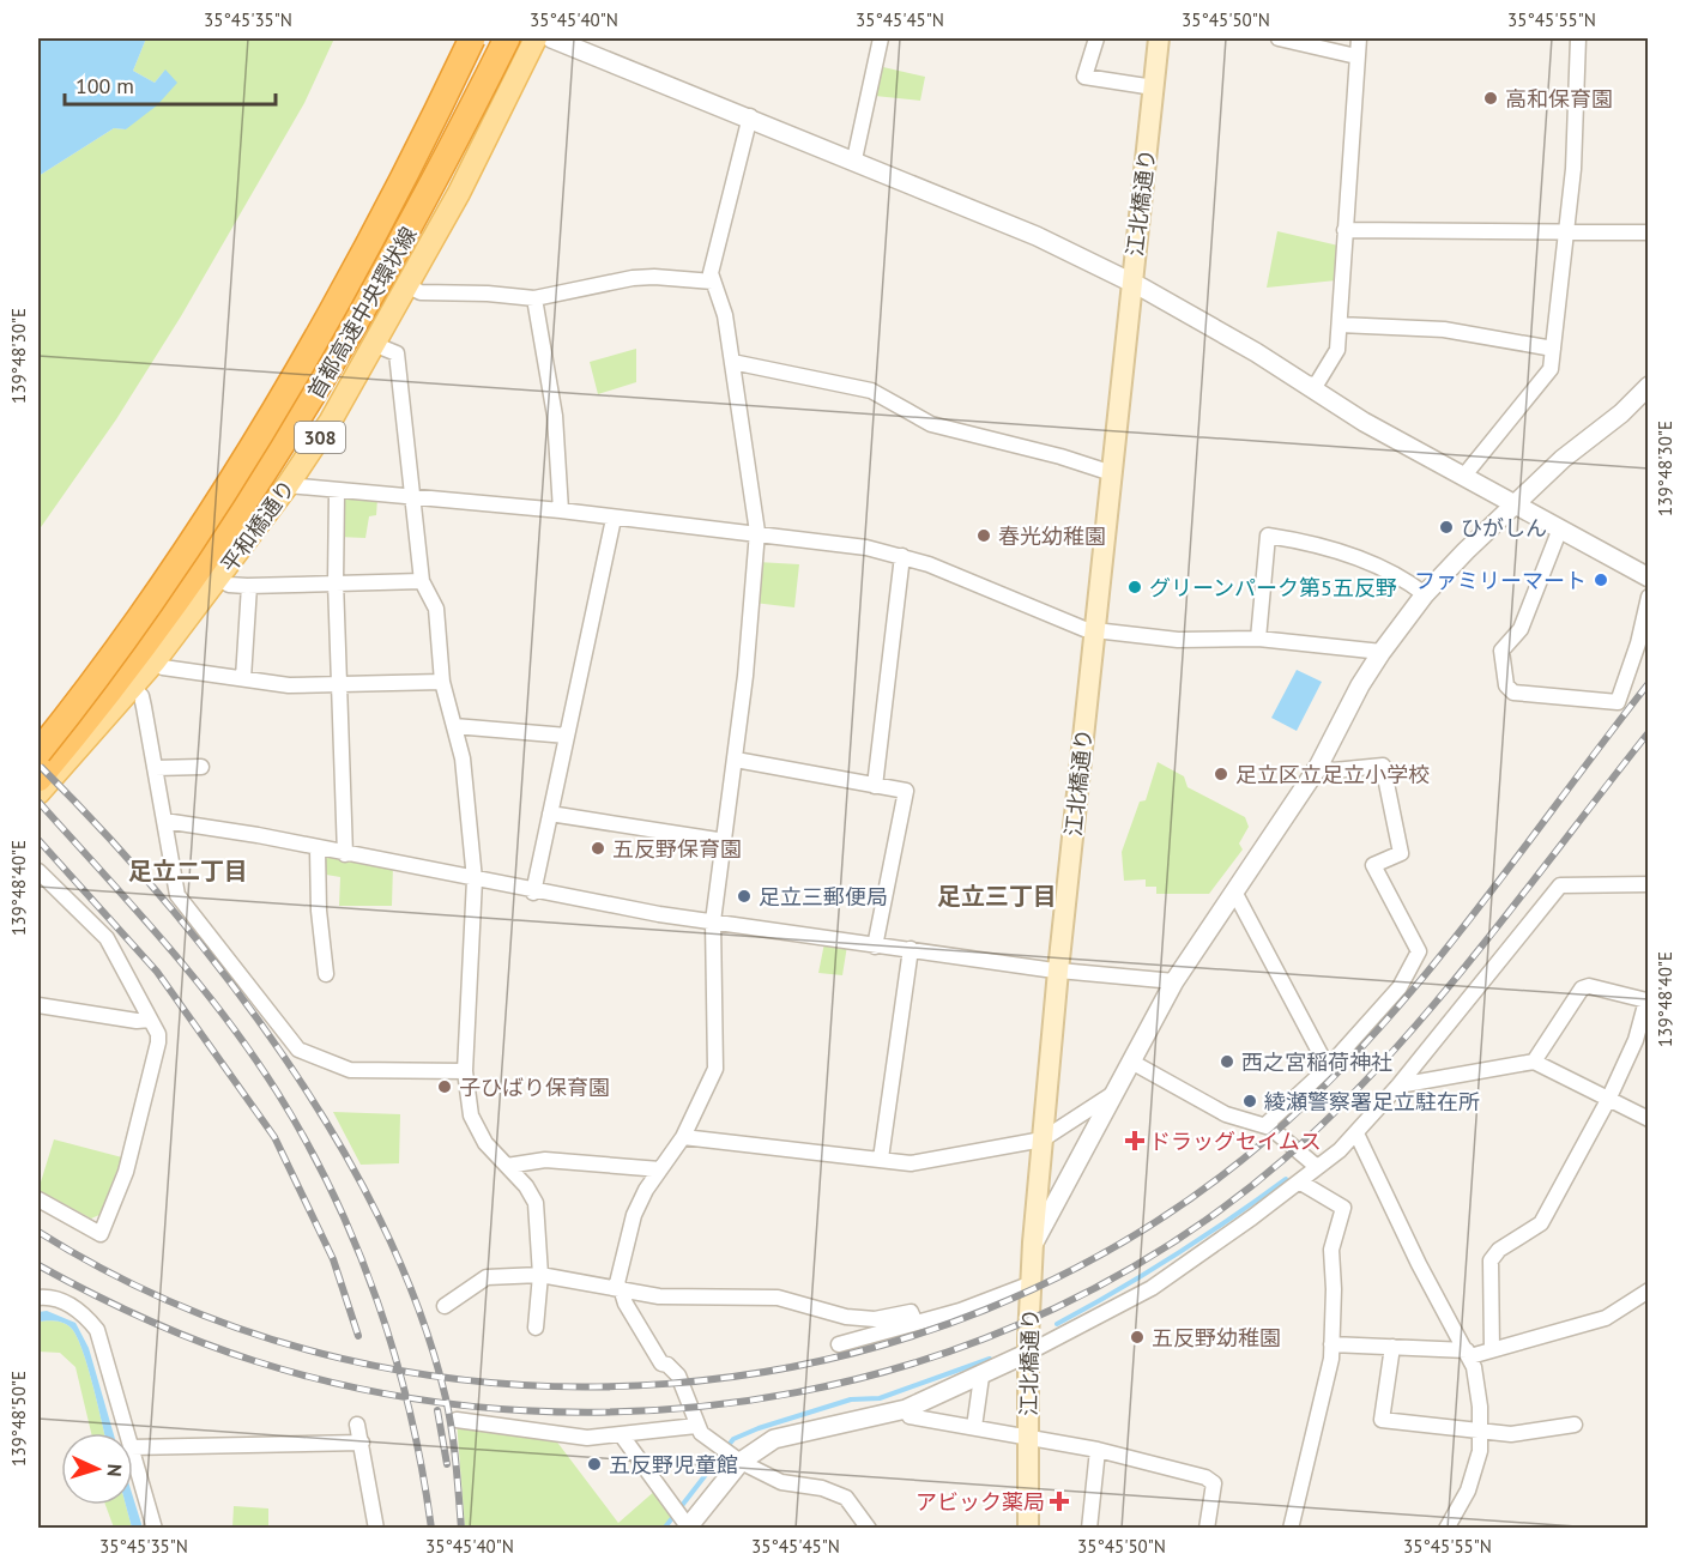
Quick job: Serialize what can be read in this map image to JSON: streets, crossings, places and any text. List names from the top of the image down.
{
  "streets": {
    "highway": ["首都高速中央環状線"],
    "main road": ["江北橋通り", "308", "平和橋通り"]
  },
  "districts": ["足立二丁目", "足立三丁目"],
  "places": {
    "other": [
      "高和保育園",
      "ひがしん",
      "春光幼稚園",
      "ファミリーマート",
      "グリーンパーク第5五反野",
      "足立区立足立小学校",
      "五反野保育園",
      "足立三郵便局",
      "西之宮稲荷神社",
      "子ひばり保育園",
      "綾瀬警察署足立駐在所",
      "五反野幼稚園",
      "五反野児童館"
    ],
    "health": ["ドラッグセイムス", "アビック薬局"]
  },
  "scale_bar": "100 m",
  "north": "right",
  "coordinates": [
    "35°45'35\"N",
    "35°45'40\"N",
    "35°45'45\"N",
    "35°45'50\"N",
    "35°45'55\"N",
    "139°48'30\"E",
    "139°48'40\"E",
    "139°48'50\"E"
  ]
}
